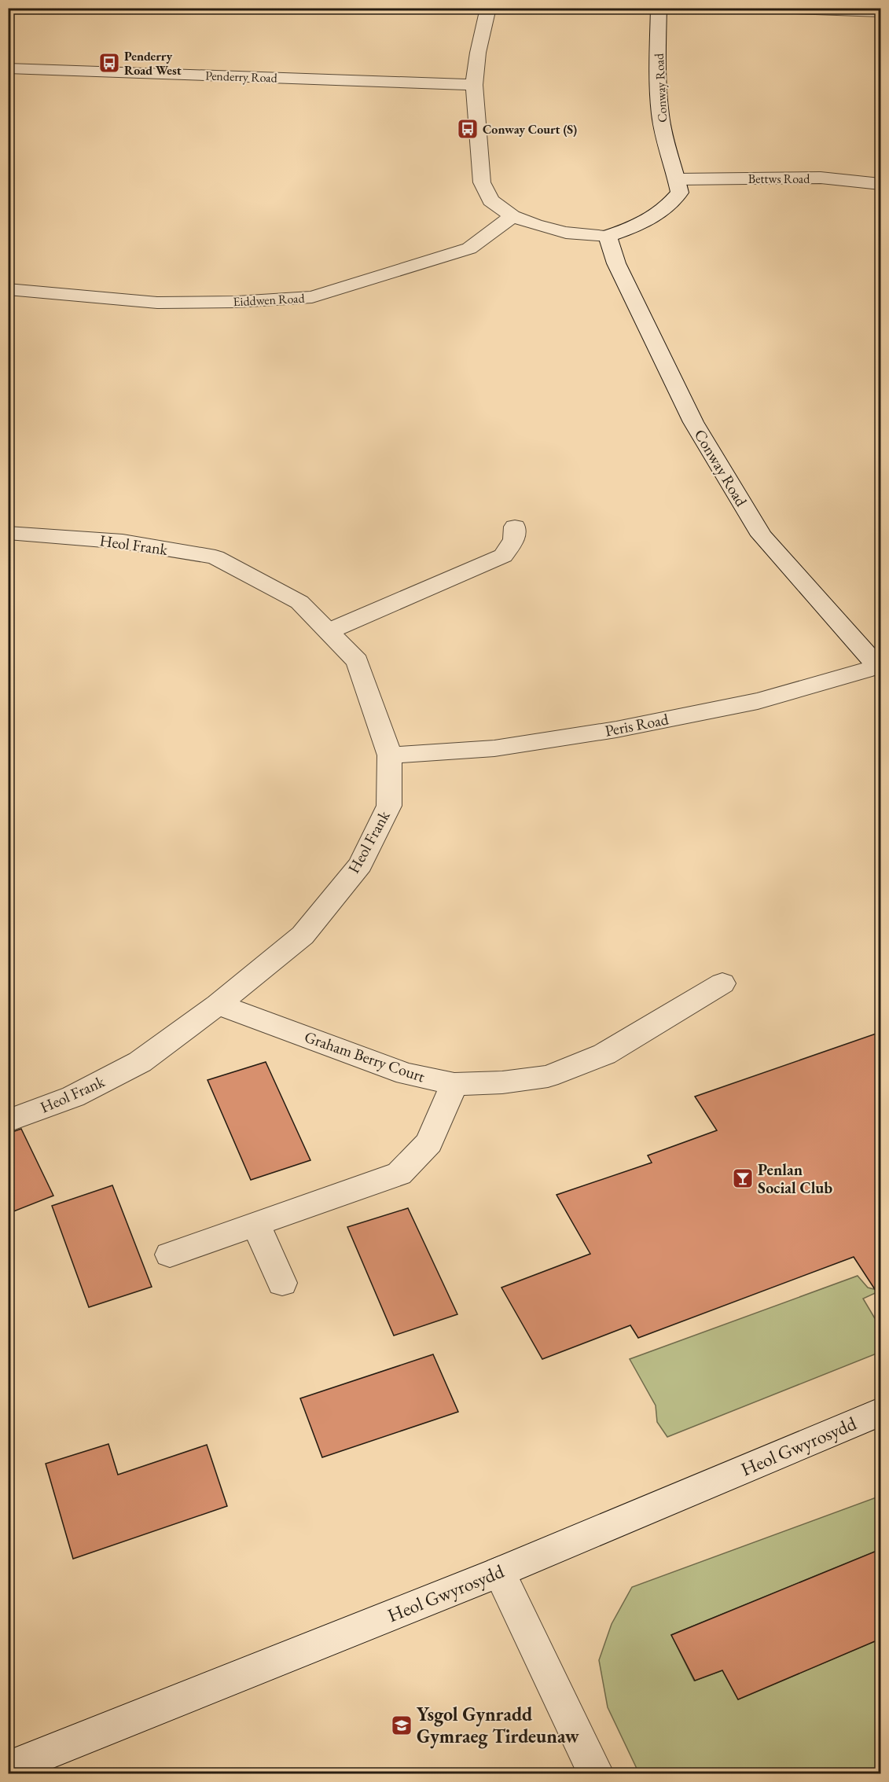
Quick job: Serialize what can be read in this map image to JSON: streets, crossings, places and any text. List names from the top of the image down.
{
  "streets": {
    "street": [
      "Penderry Road",
      "Conway Road",
      "Bettws Road",
      "Eiddwen Road",
      "Heol Frank",
      "Peris Road",
      "Graham Berry Court",
      "Heol Gwyrosydd"
    ]
  },
  "crossings": [
    ["Penderry Road", "Conway Road"],
    ["Conway Road", "Bettws Road"],
    ["Conway Road", "Eiddwen Road"],
    ["Conway Road", "Peris Road"],
    ["Heol Frank", "Peris Road"],
    ["Heol Frank", "Graham Berry Court"]
  ],
  "places": {
    "bus stop": ["Penderry Road West", "Conway Court (S)"],
    "bar": ["Penlan Social Club"],
    "school or university": ["Ysgol Gynradd Gymraeg Tirdeunaw"]
  }
}
